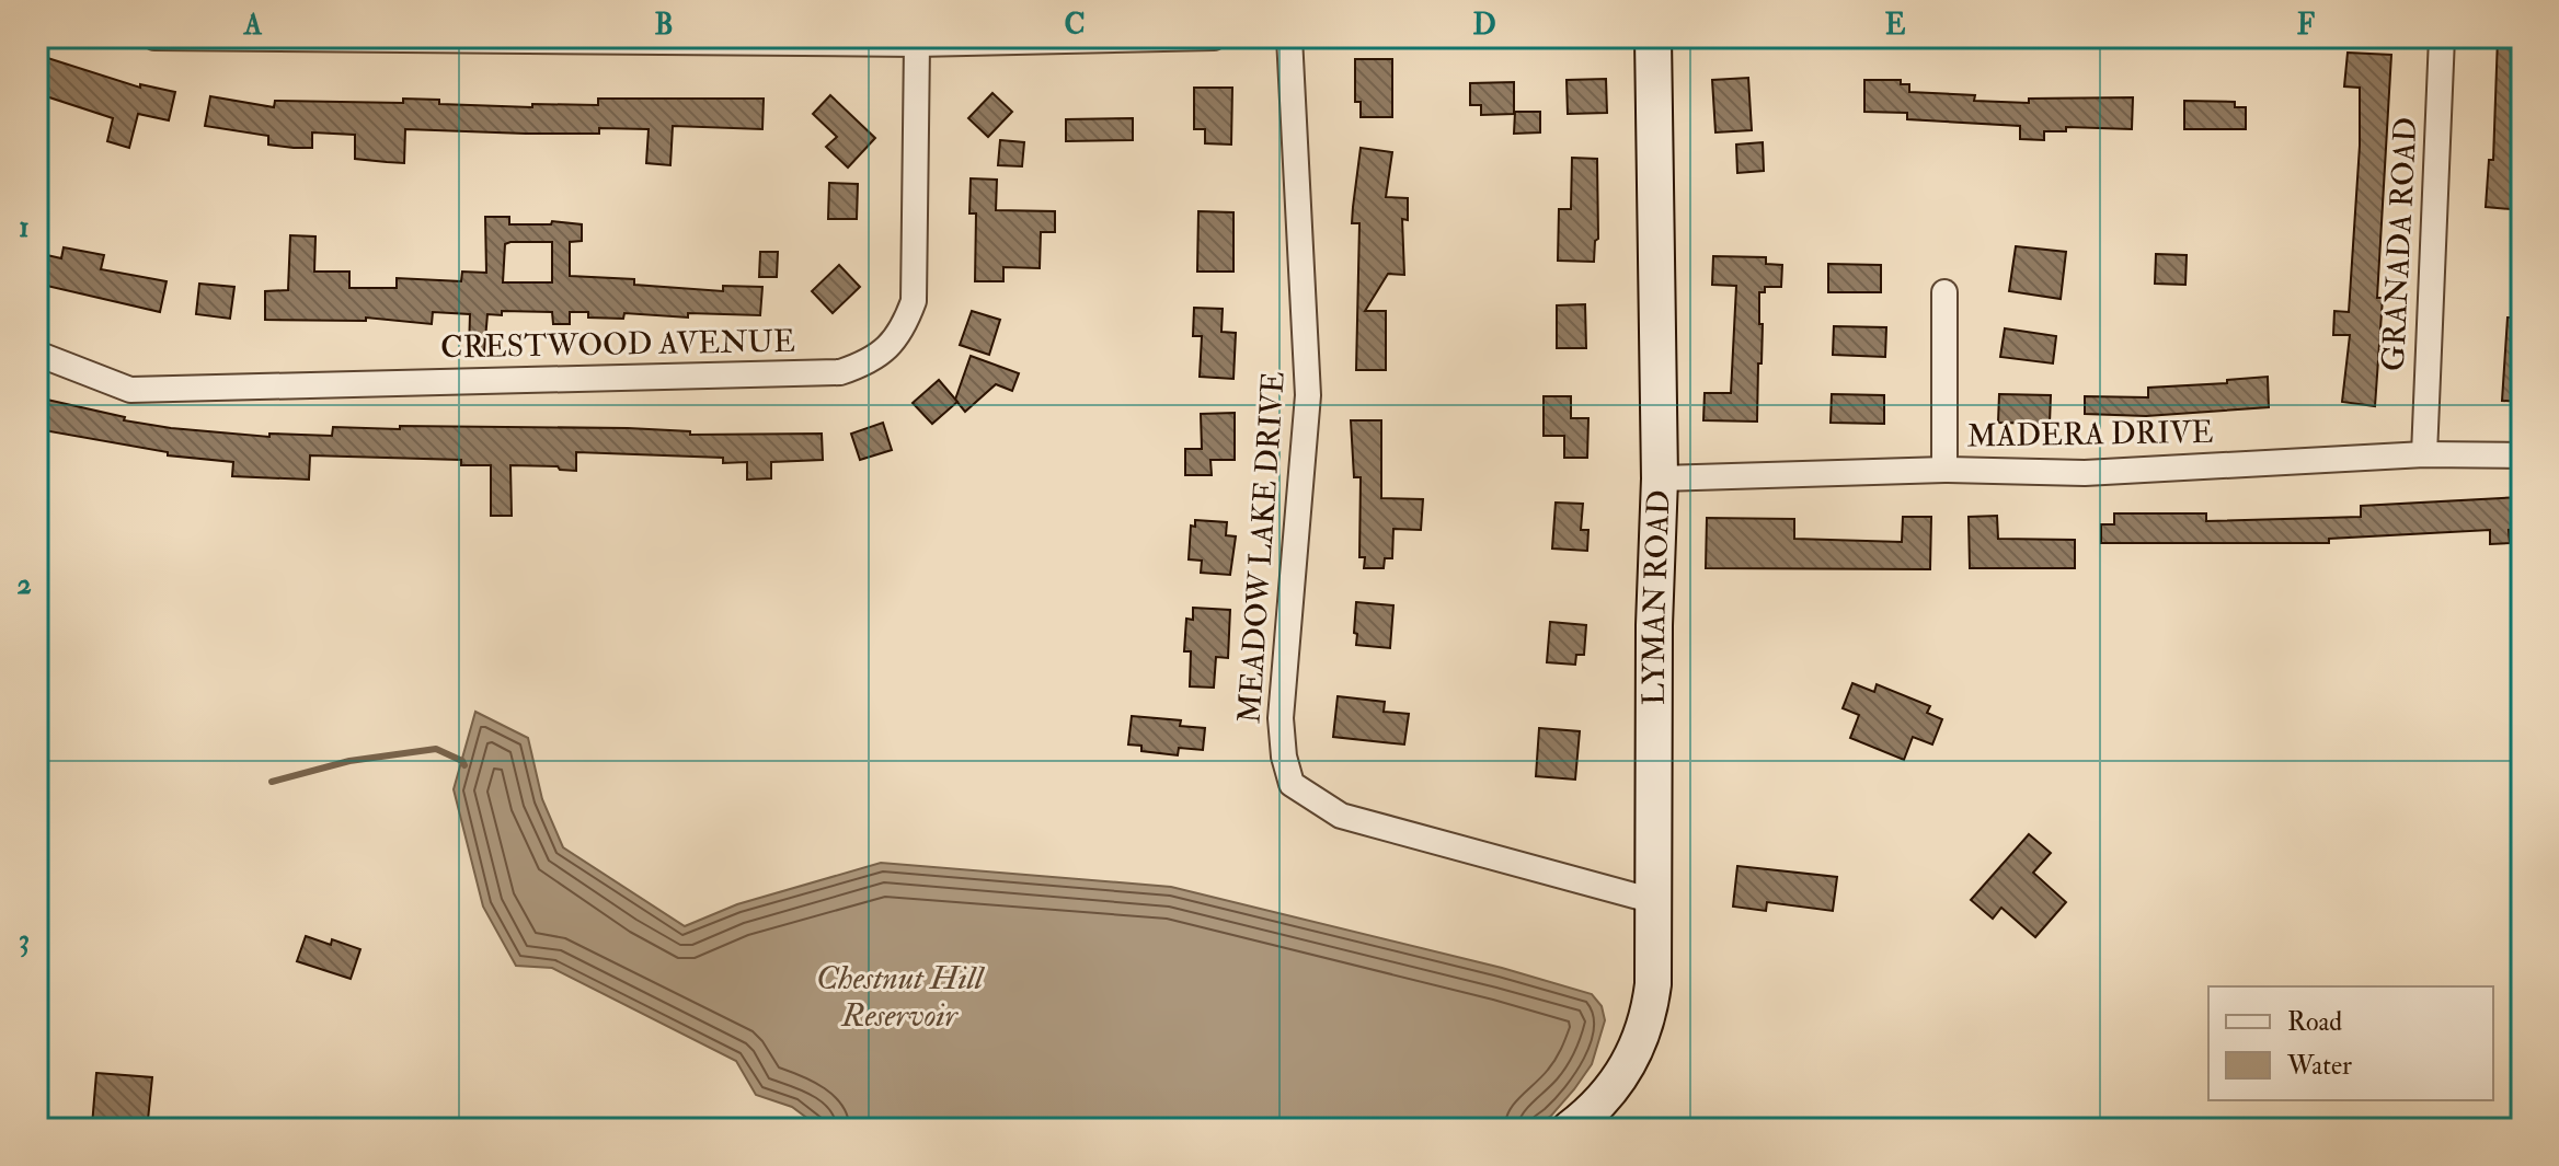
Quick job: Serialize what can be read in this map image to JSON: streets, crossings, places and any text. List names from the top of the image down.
{
  "streets": {
    "street": [
      "GRANADA ROAD",
      "CRESTWOOD AVENUE",
      "MADERA DRIVE",
      "MEADOW LAKE DRIVE",
      "LYMAN ROAD"
    ]
  },
  "crossings": [
    ["GRANADA ROAD", "MADERA DRIVE"],
    ["MADERA DRIVE", "LYMAN ROAD"],
    ["MEADOW LAKE DRIVE", "LYMAN ROAD"]
  ],
  "water": ["Chestnut Hill Reservoir"],
  "legend": ["Road", "Water"],
  "grid": {
    "columns": [
      "A",
      "B",
      "C",
      "D",
      "E",
      "F"
    ],
    "rows": ["1", "2", "3"]
  }
}
